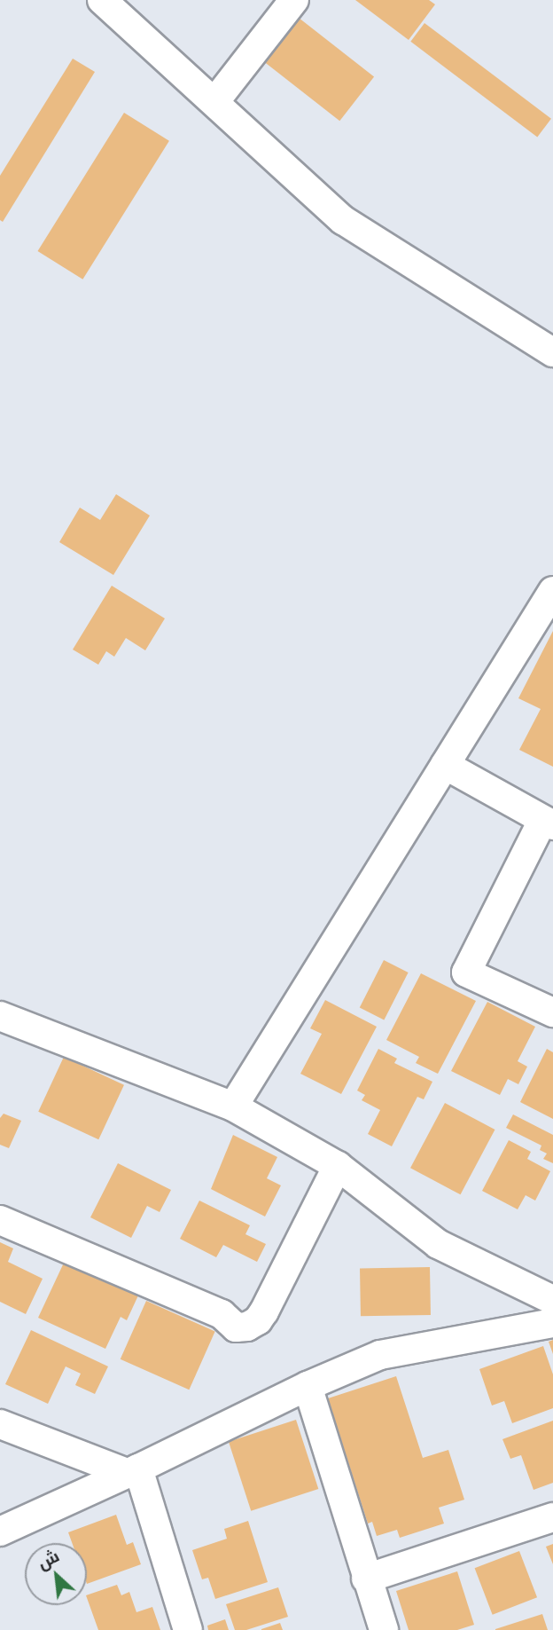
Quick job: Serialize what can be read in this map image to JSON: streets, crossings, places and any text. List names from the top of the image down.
{
  "north": "top left"
}
